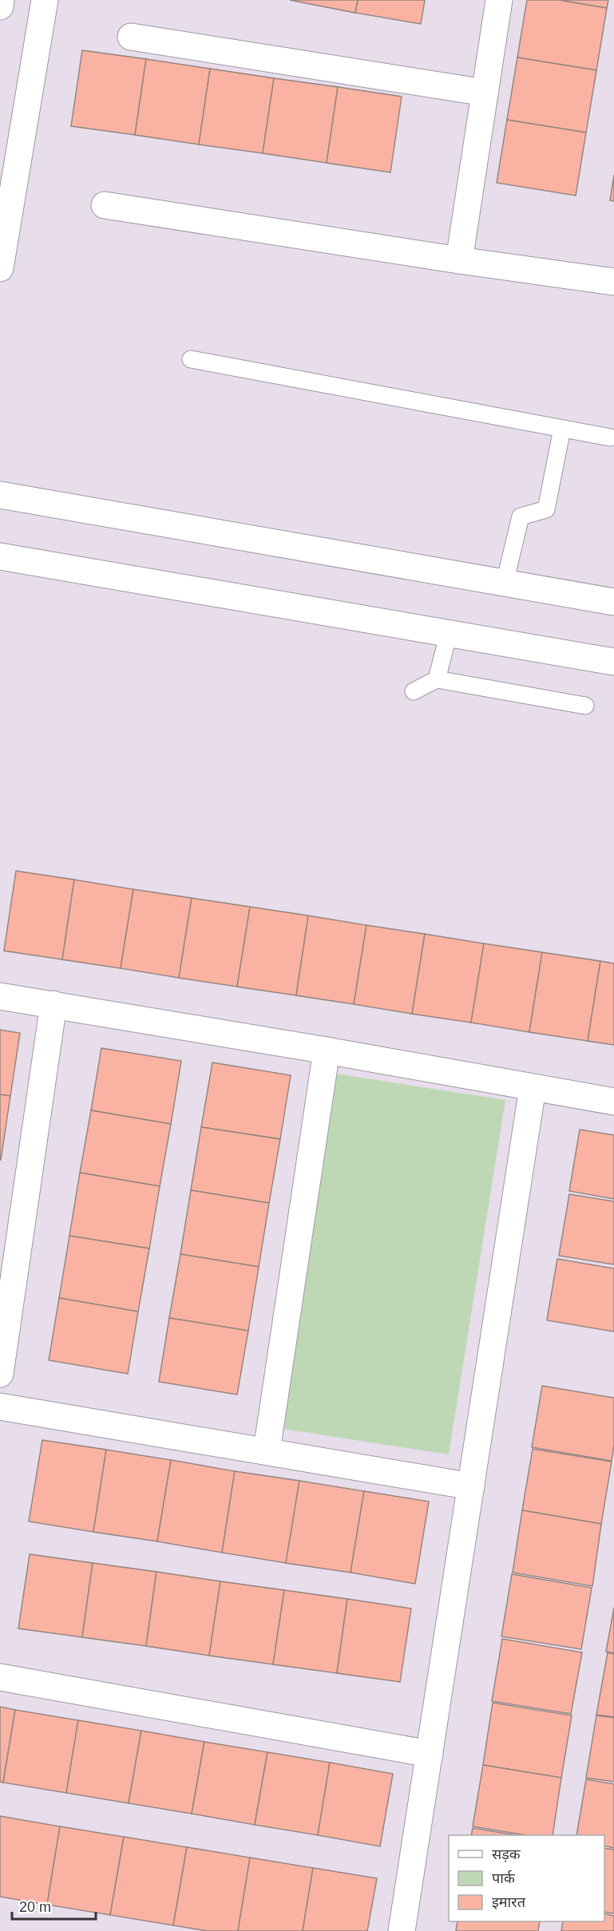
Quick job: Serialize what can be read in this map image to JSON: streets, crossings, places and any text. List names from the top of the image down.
{
  "legend": ["सड़क", "पार्क", "इमारत"],
  "scale_bar": "20 m"
}
